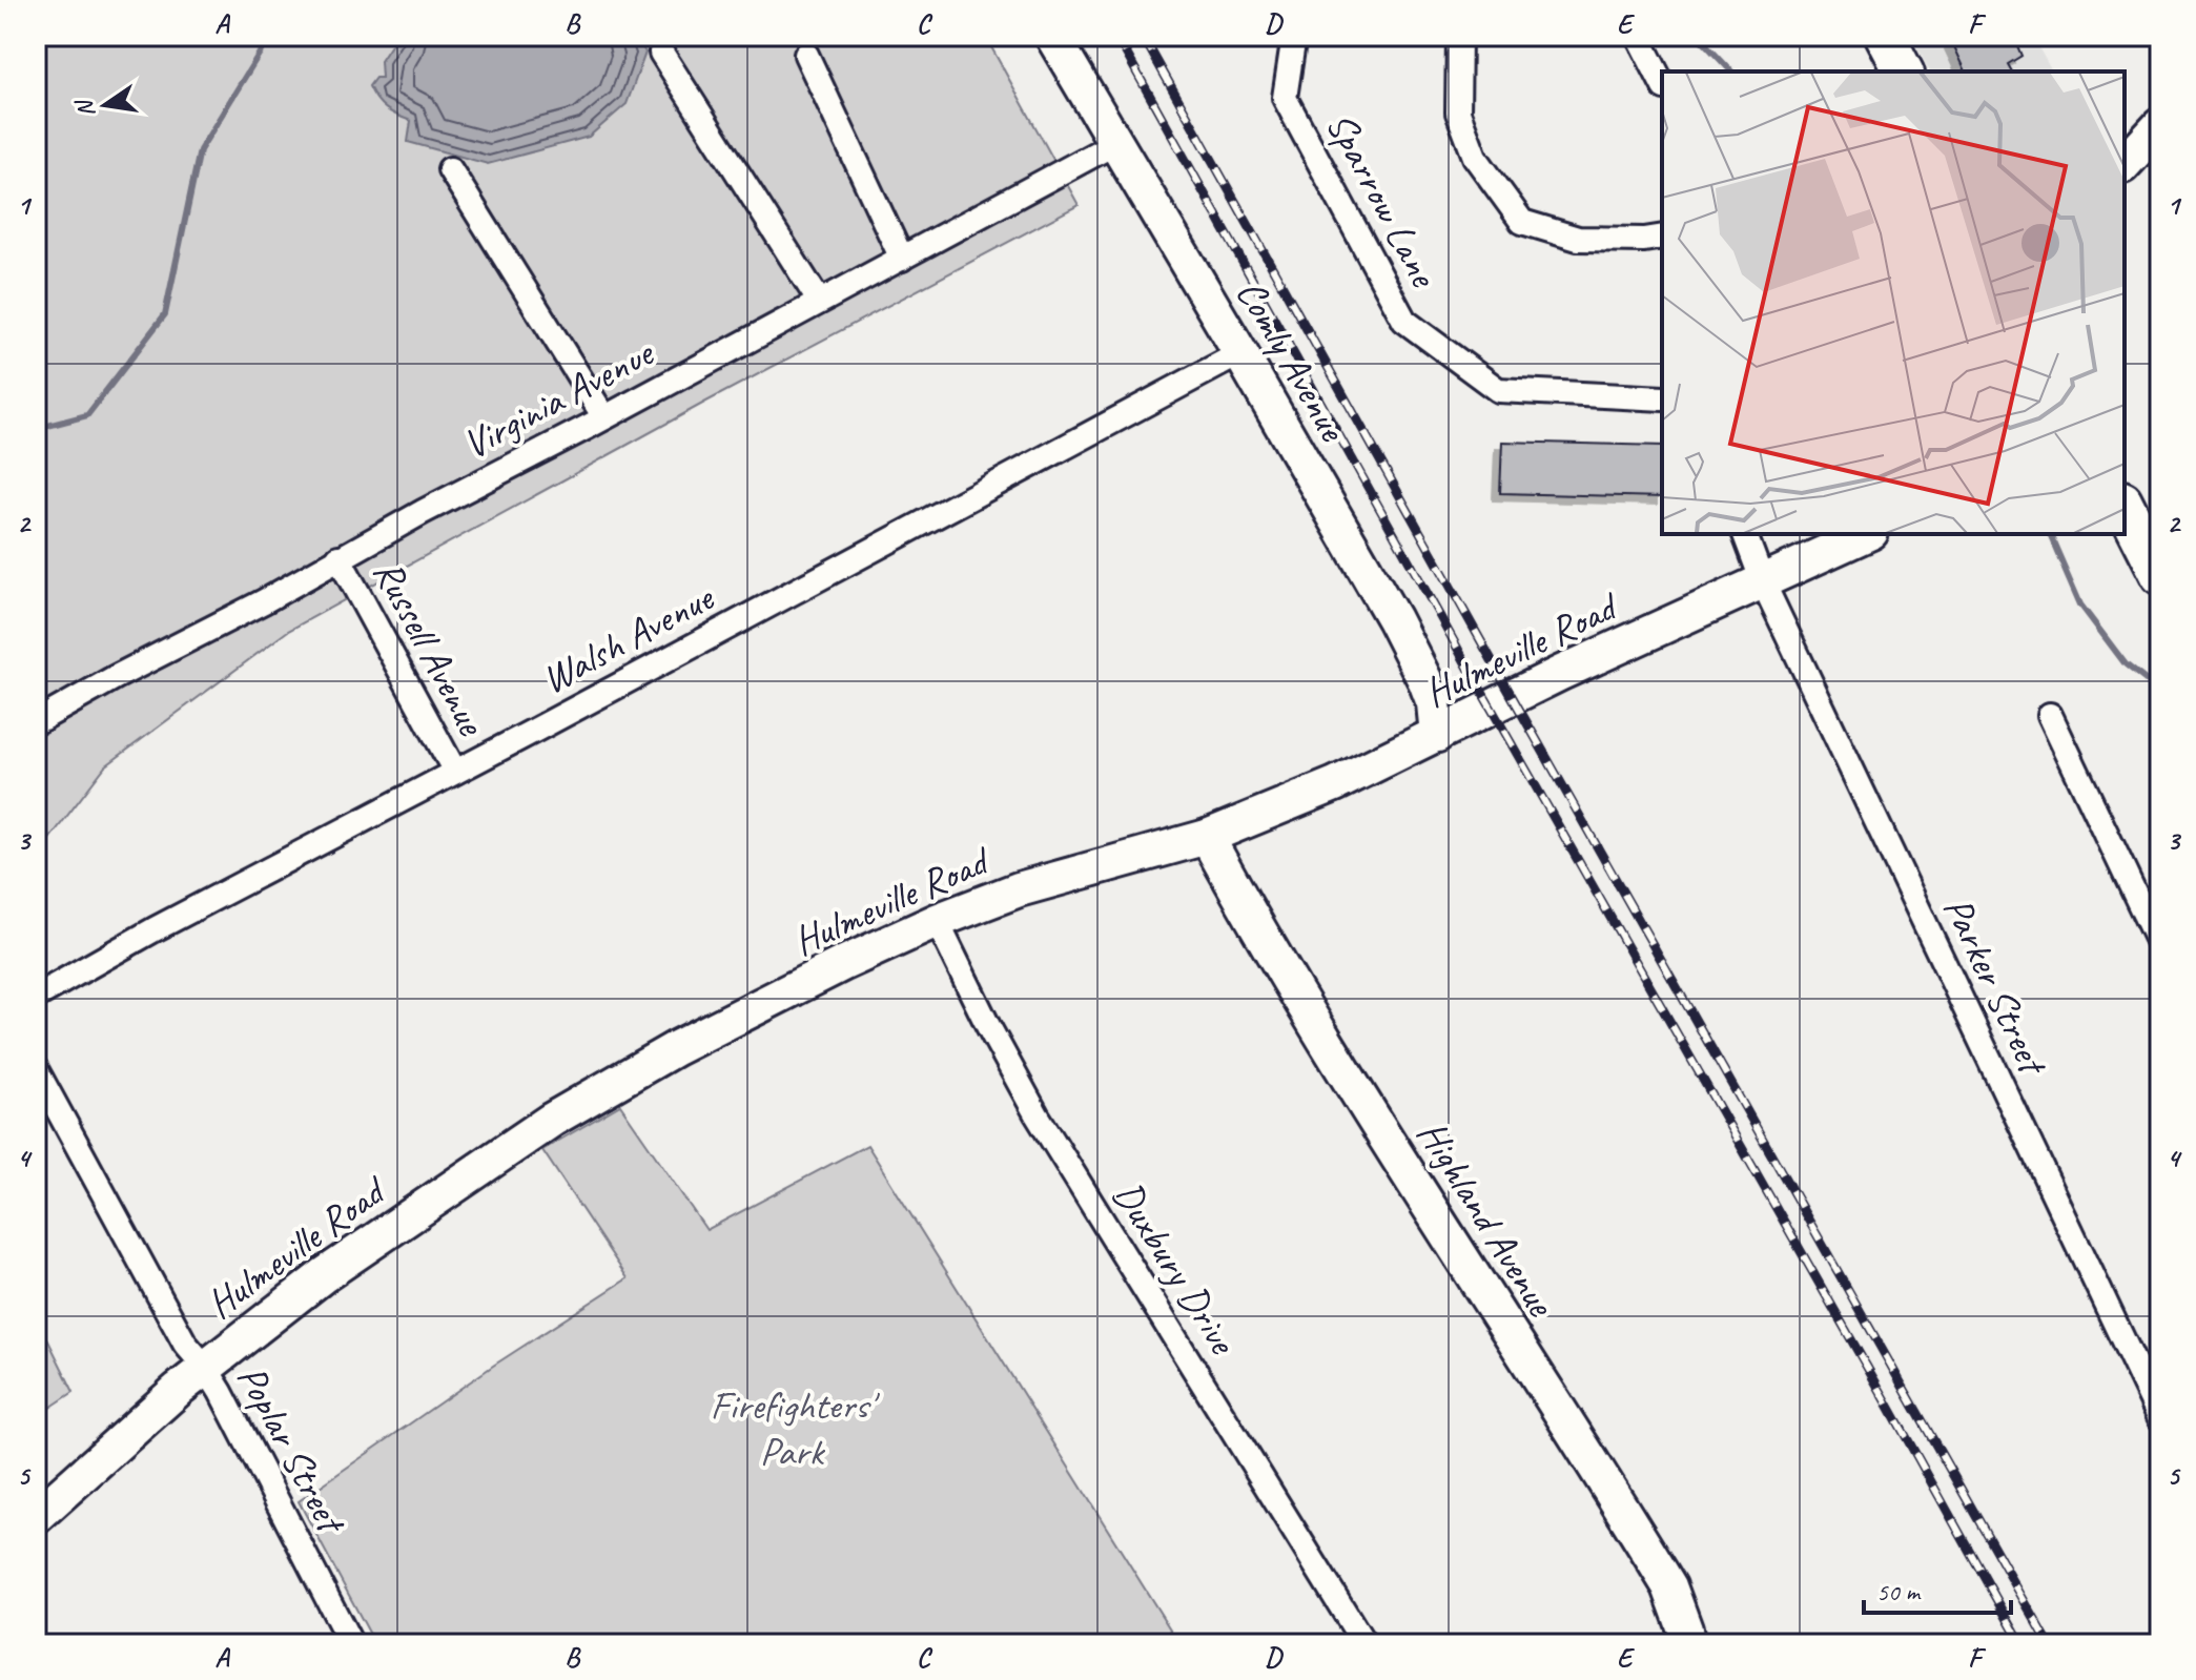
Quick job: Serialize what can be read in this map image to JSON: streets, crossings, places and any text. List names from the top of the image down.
{
  "streets": {
    "street": [
      "Sparrow Lane",
      "Comly Avenue",
      "Virginia Avenue",
      "Walsh Avenue",
      "Russell Avenue",
      "Hulmeville Road",
      "Parker Street",
      "Highland Avenue",
      "Duxbury Drive",
      "Poplar Street"
    ]
  },
  "crossings": [
    ["Comly Avenue", "Virginia Avenue"],
    ["Comly Avenue", "Walsh Avenue"],
    ["Comly Avenue", "Hulmeville Road"],
    ["Virginia Avenue", "Russell Avenue"],
    ["Walsh Avenue", "Russell Avenue"],
    ["Hulmeville Road", "Parker Street"],
    ["Hulmeville Road", "Highland Avenue"],
    ["Hulmeville Road", "Duxbury Drive"],
    ["Hulmeville Road", "Poplar Street"]
  ],
  "parks": ["Firefighters' Park"],
  "scale_bar": "50 m",
  "north": "left",
  "grid": {
    "columns": [
      "A",
      "B",
      "C",
      "D",
      "E",
      "F"
    ],
    "rows": [
      "1",
      "2",
      "3",
      "4",
      "5"
    ]
  }
}
